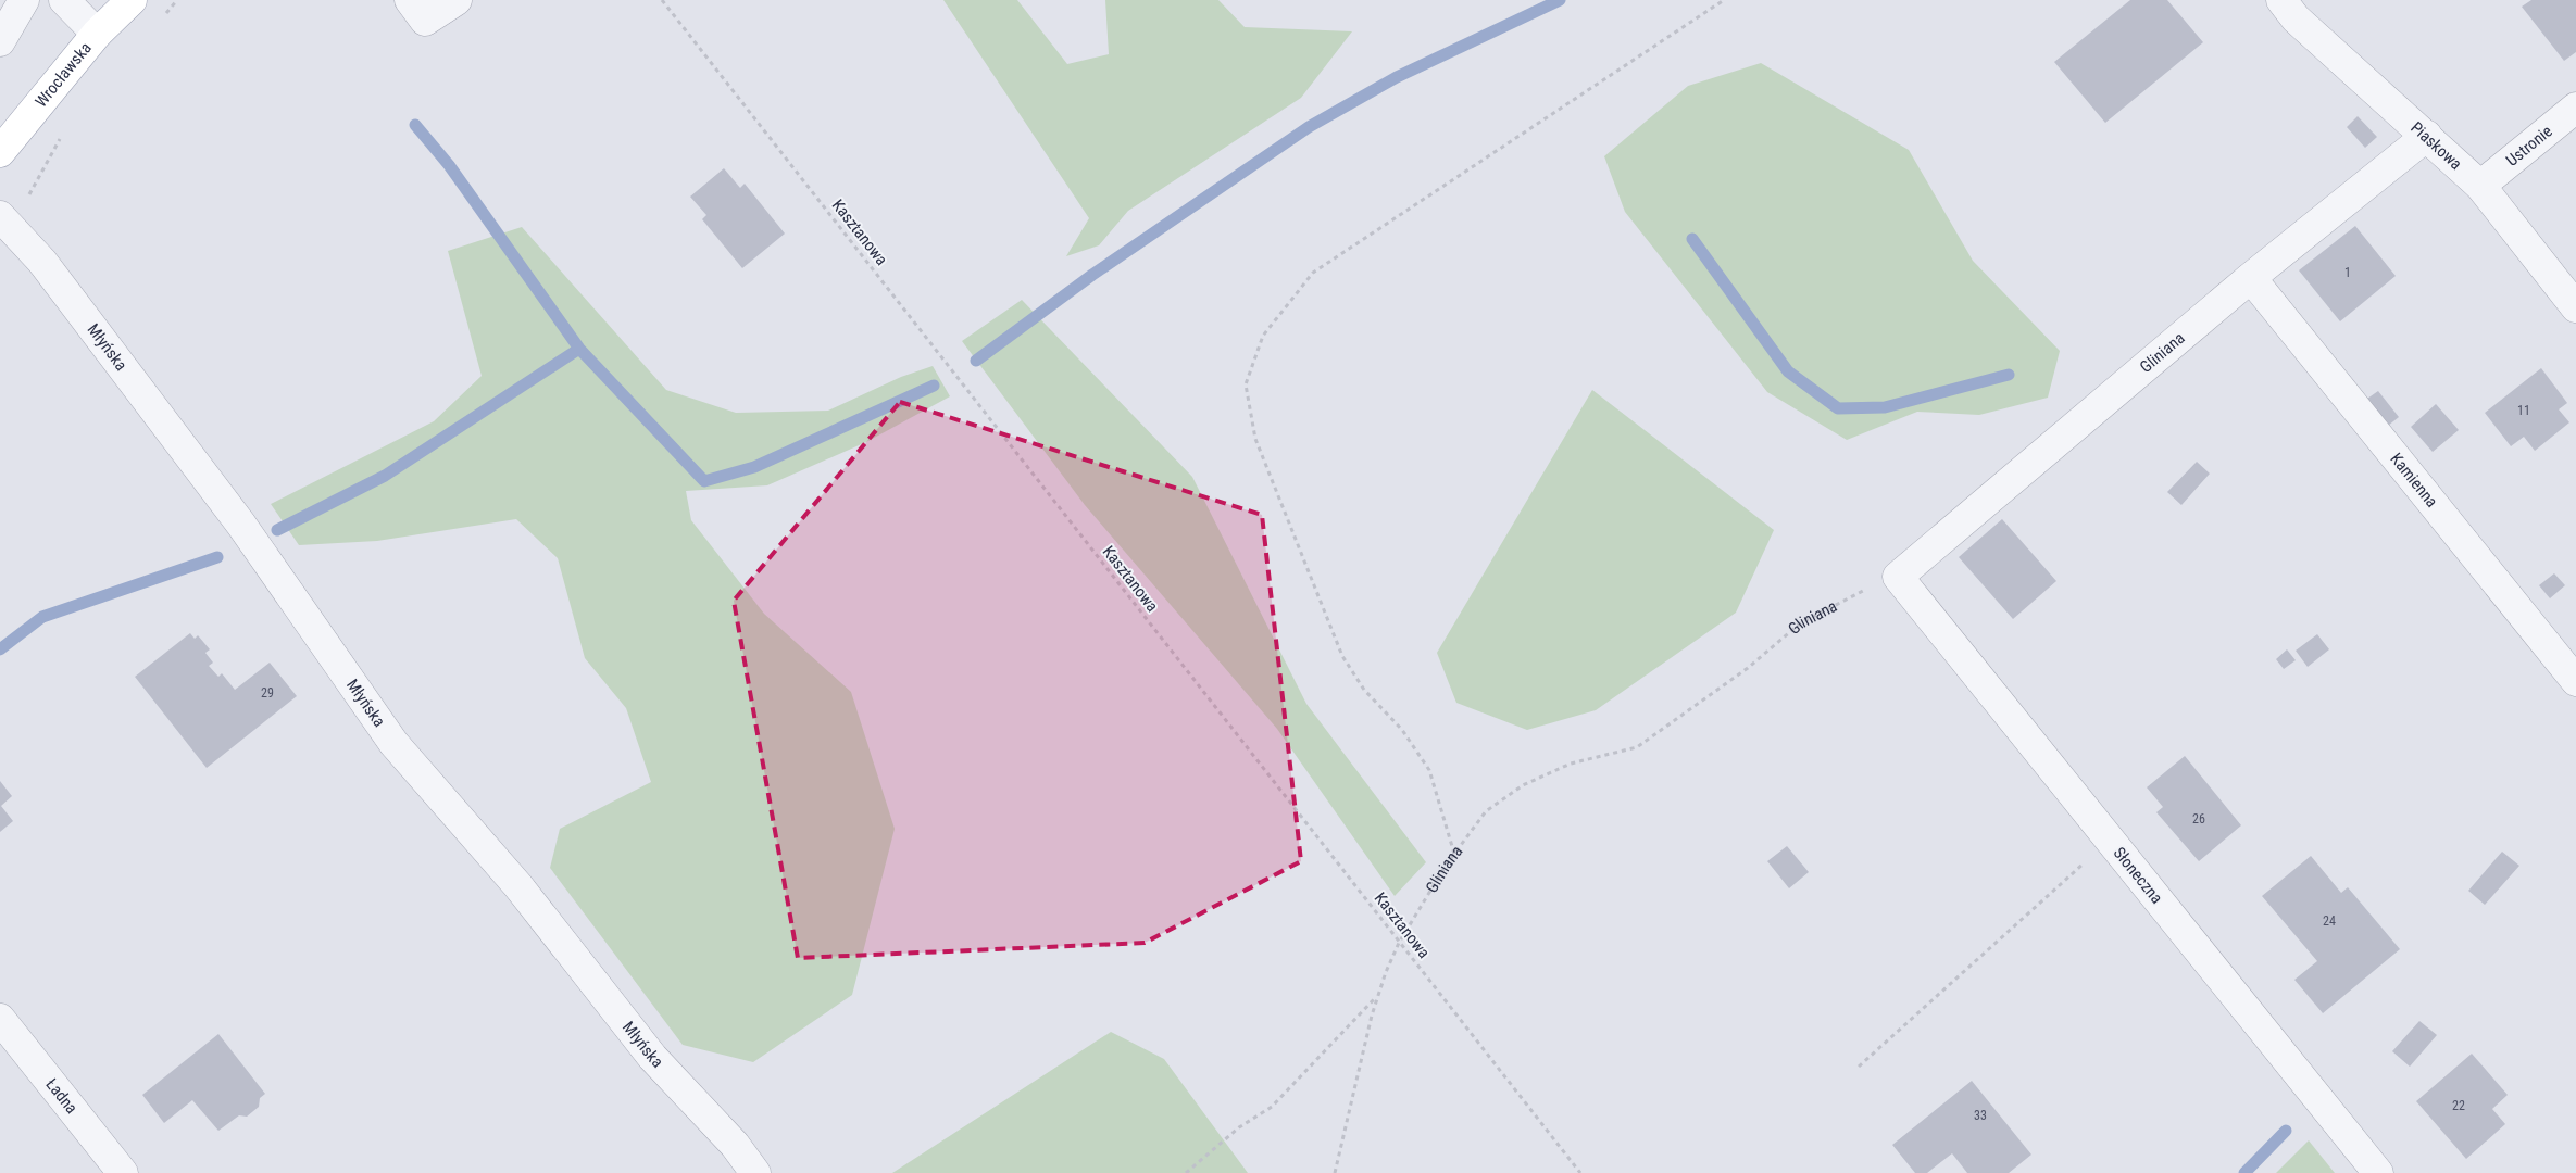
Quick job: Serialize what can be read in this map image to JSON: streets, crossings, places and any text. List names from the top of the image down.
{
  "streets": {
    "main road": ["Wrocławska"],
    "street": [
      "Piaskowa",
      "Ustronie",
      "Młyńska",
      "Gliniana",
      "Kamienna",
      "Słoneczna",
      "Ładna"
    ],
    "path": ["Kasztanowa"]
  },
  "crossings": [
    ["Piaskowa", "Ustronie"],
    ["Piaskowa", "Gliniana"],
    ["Kasztanowa", "Gliniana"],
    ["Gliniana", "Kamienna"],
    ["Gliniana", "Słoneczna"]
  ],
  "house_numbers": [
    "1",
    "11",
    "29",
    "26",
    "24",
    "22",
    "33"
  ]
}
